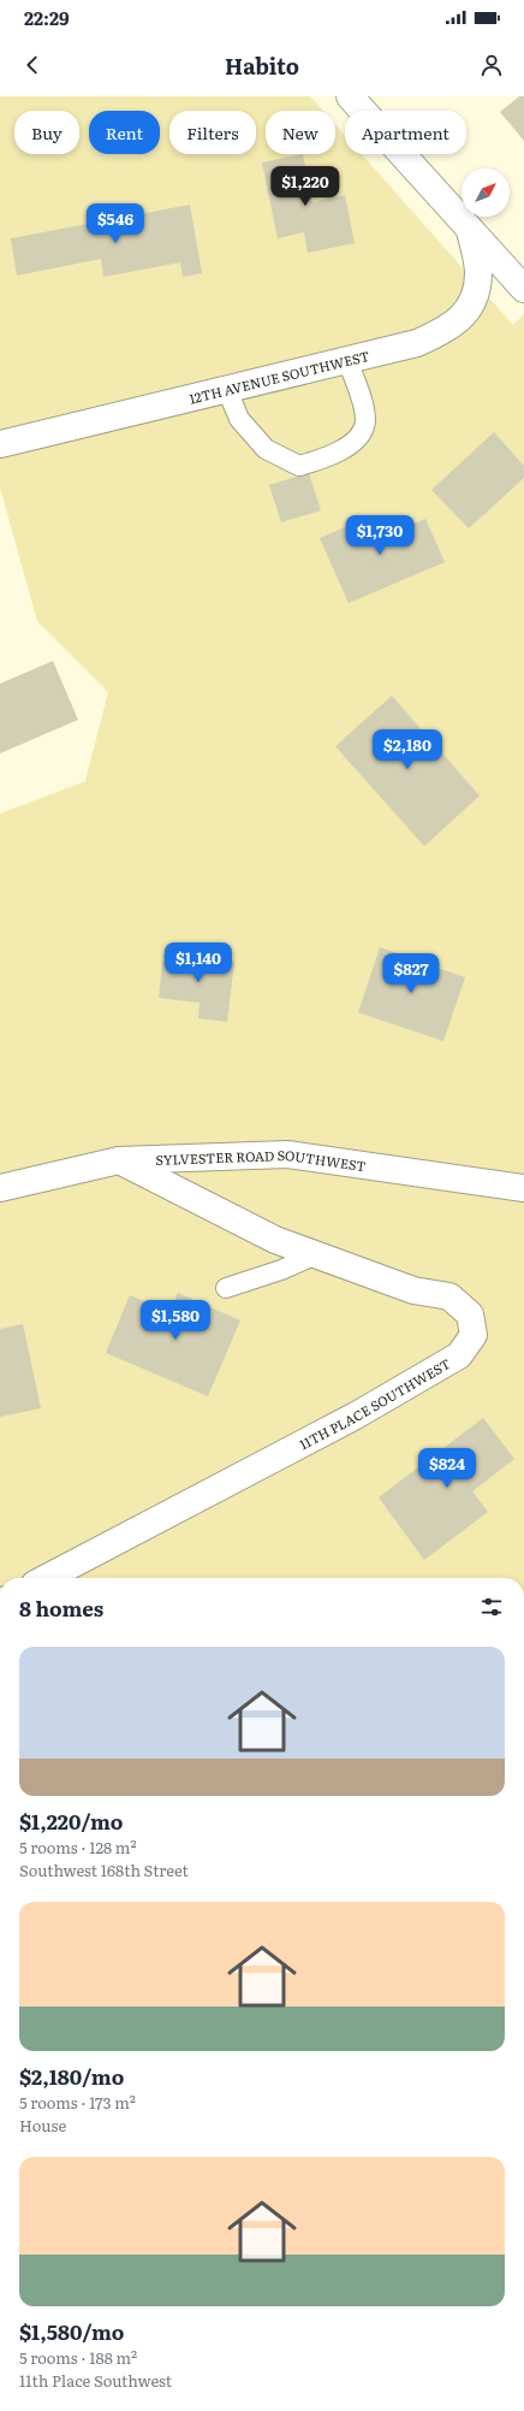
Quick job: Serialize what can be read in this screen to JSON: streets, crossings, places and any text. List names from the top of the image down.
{
  "streets": {
    "street": ["12TH AVENUE SOUTHWEST", "SYLVESTER ROAD SOUTHWEST", "11TH PLACE SOUTHWEST"]
  },
  "crossings": [
    ["SYLVESTER ROAD SOUTHWEST", "11TH PLACE SOUTHWEST"]
  ],
  "north": "top right",
  "page": {
    "status": "22:29",
    "header": "Habito",
    "chip": [
      "Buy",
      "Rent",
      "Filters",
      "New",
      "Apartment"
    ],
    "price": [
      "$1,220",
      "$546",
      "$1,730",
      "$2,180",
      "$1,140",
      "$827",
      "$1,580",
      "$824"
    ],
    "heading": "8 homes",
    "list": [
      {
        "name": "$1,220/mo",
        "note": "5 rooms · 128 m² · Southwest 168th Street"
      },
      {
        "name": "$2,180/mo",
        "note": "5 rooms · 173 m² · House"
      },
      {
        "name": "$1,580/mo",
        "note": "5 rooms · 188 m² · 11th Place Southwest"
      }
    ]
  }
}
